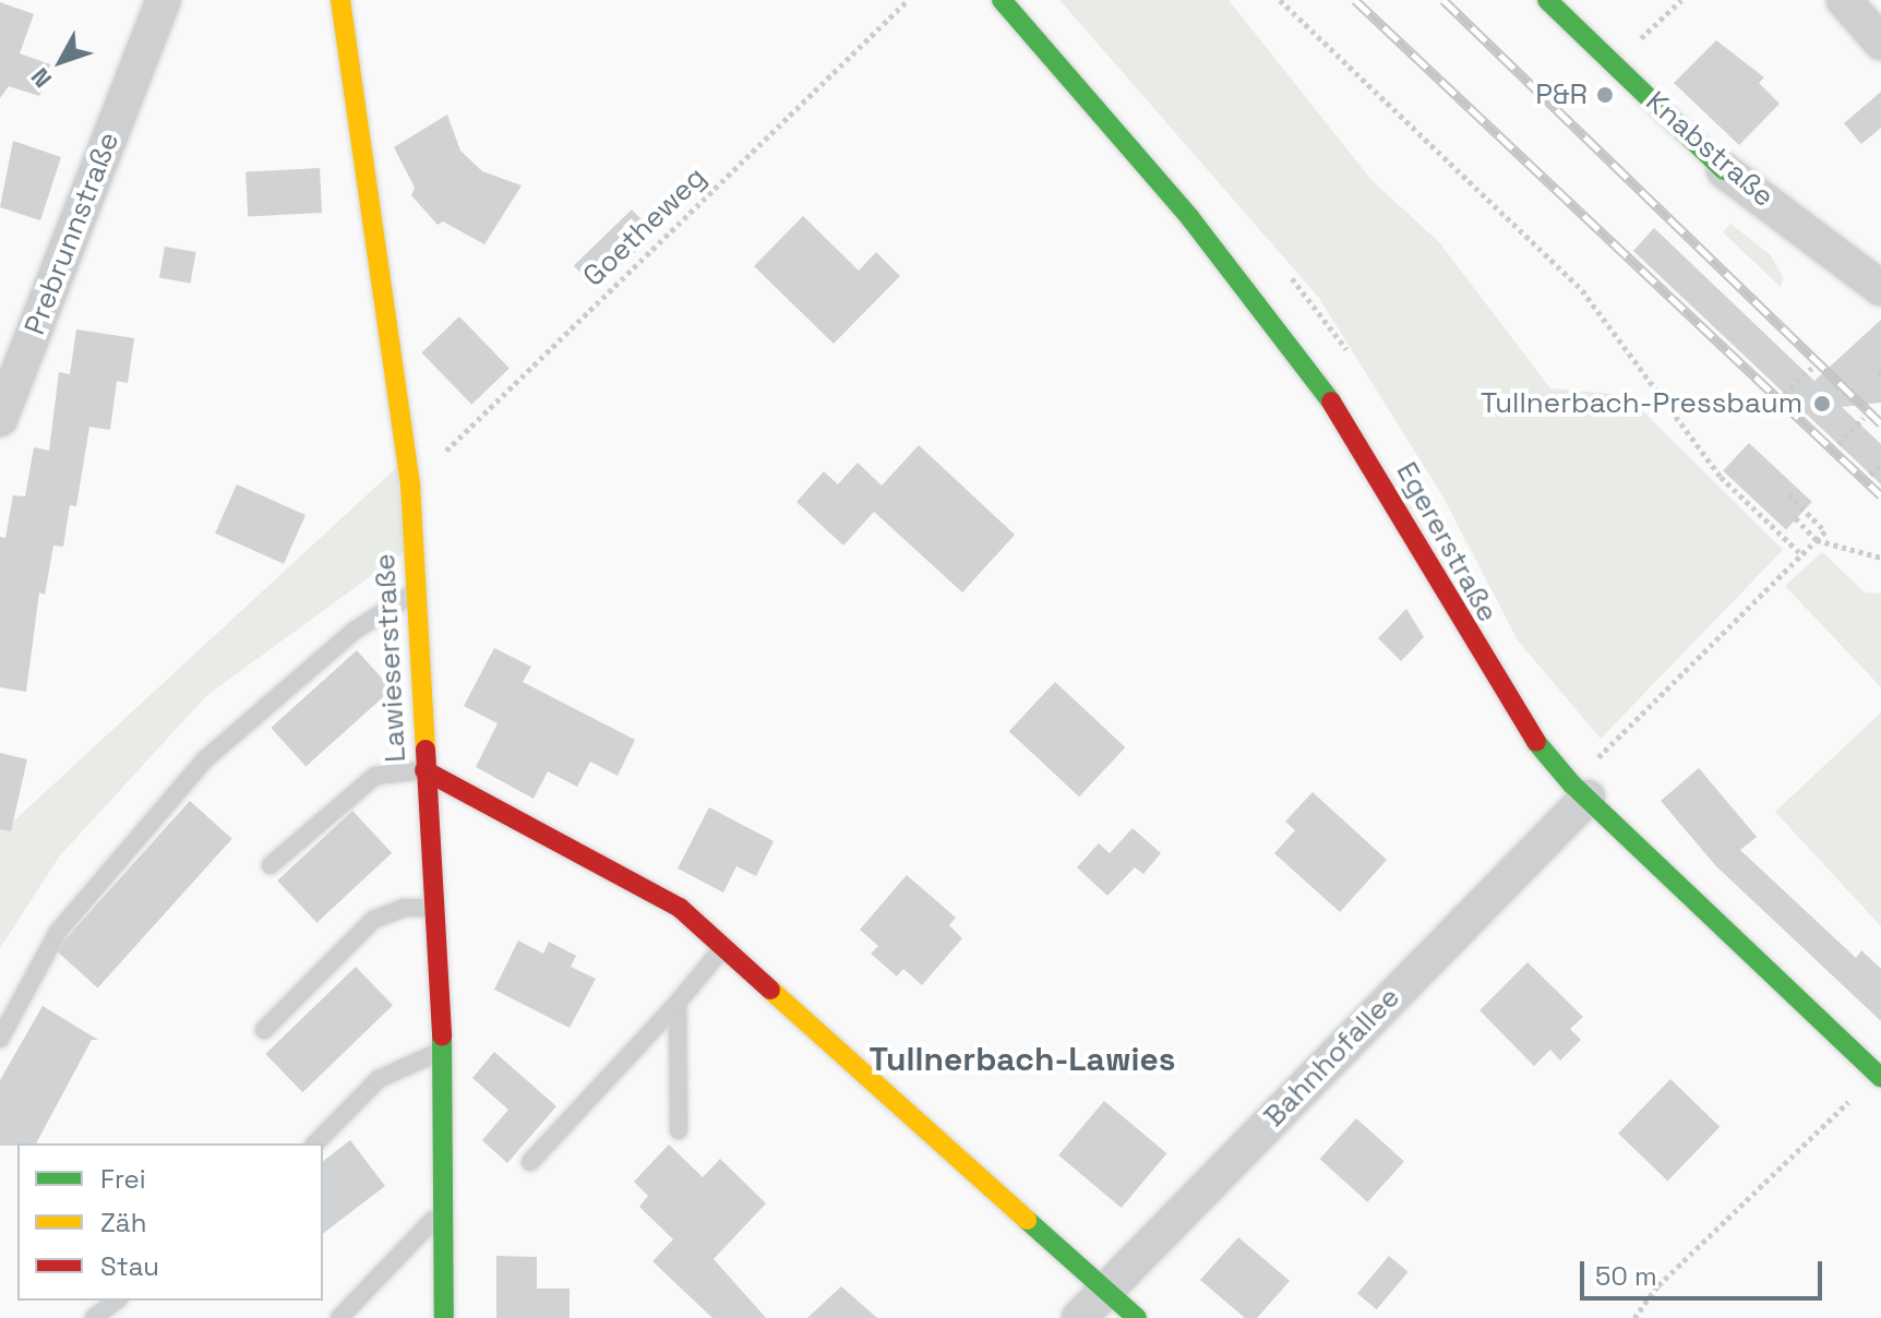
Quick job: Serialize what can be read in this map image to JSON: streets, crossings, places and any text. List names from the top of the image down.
{
  "streets": {
    "street": [
      "Knabstraße",
      "Prebrunnstraße",
      "Egererstraße",
      "Lawieserstraße",
      "Bahnhofallee"
    ],
    "path": ["Goetheweg"]
  },
  "crossings": [
    ["Goetheweg", "Lawieserstraße"],
    ["Egererstraße", "Bahnhofallee"]
  ],
  "districts": ["Tullnerbach-Lawies"],
  "places": ["P&R", "Tullnerbach-Pressbaum"],
  "legend": ["Frei", "Zäh", "Stau"],
  "scale_bar": "50 m",
  "north": "bottom left"
}
